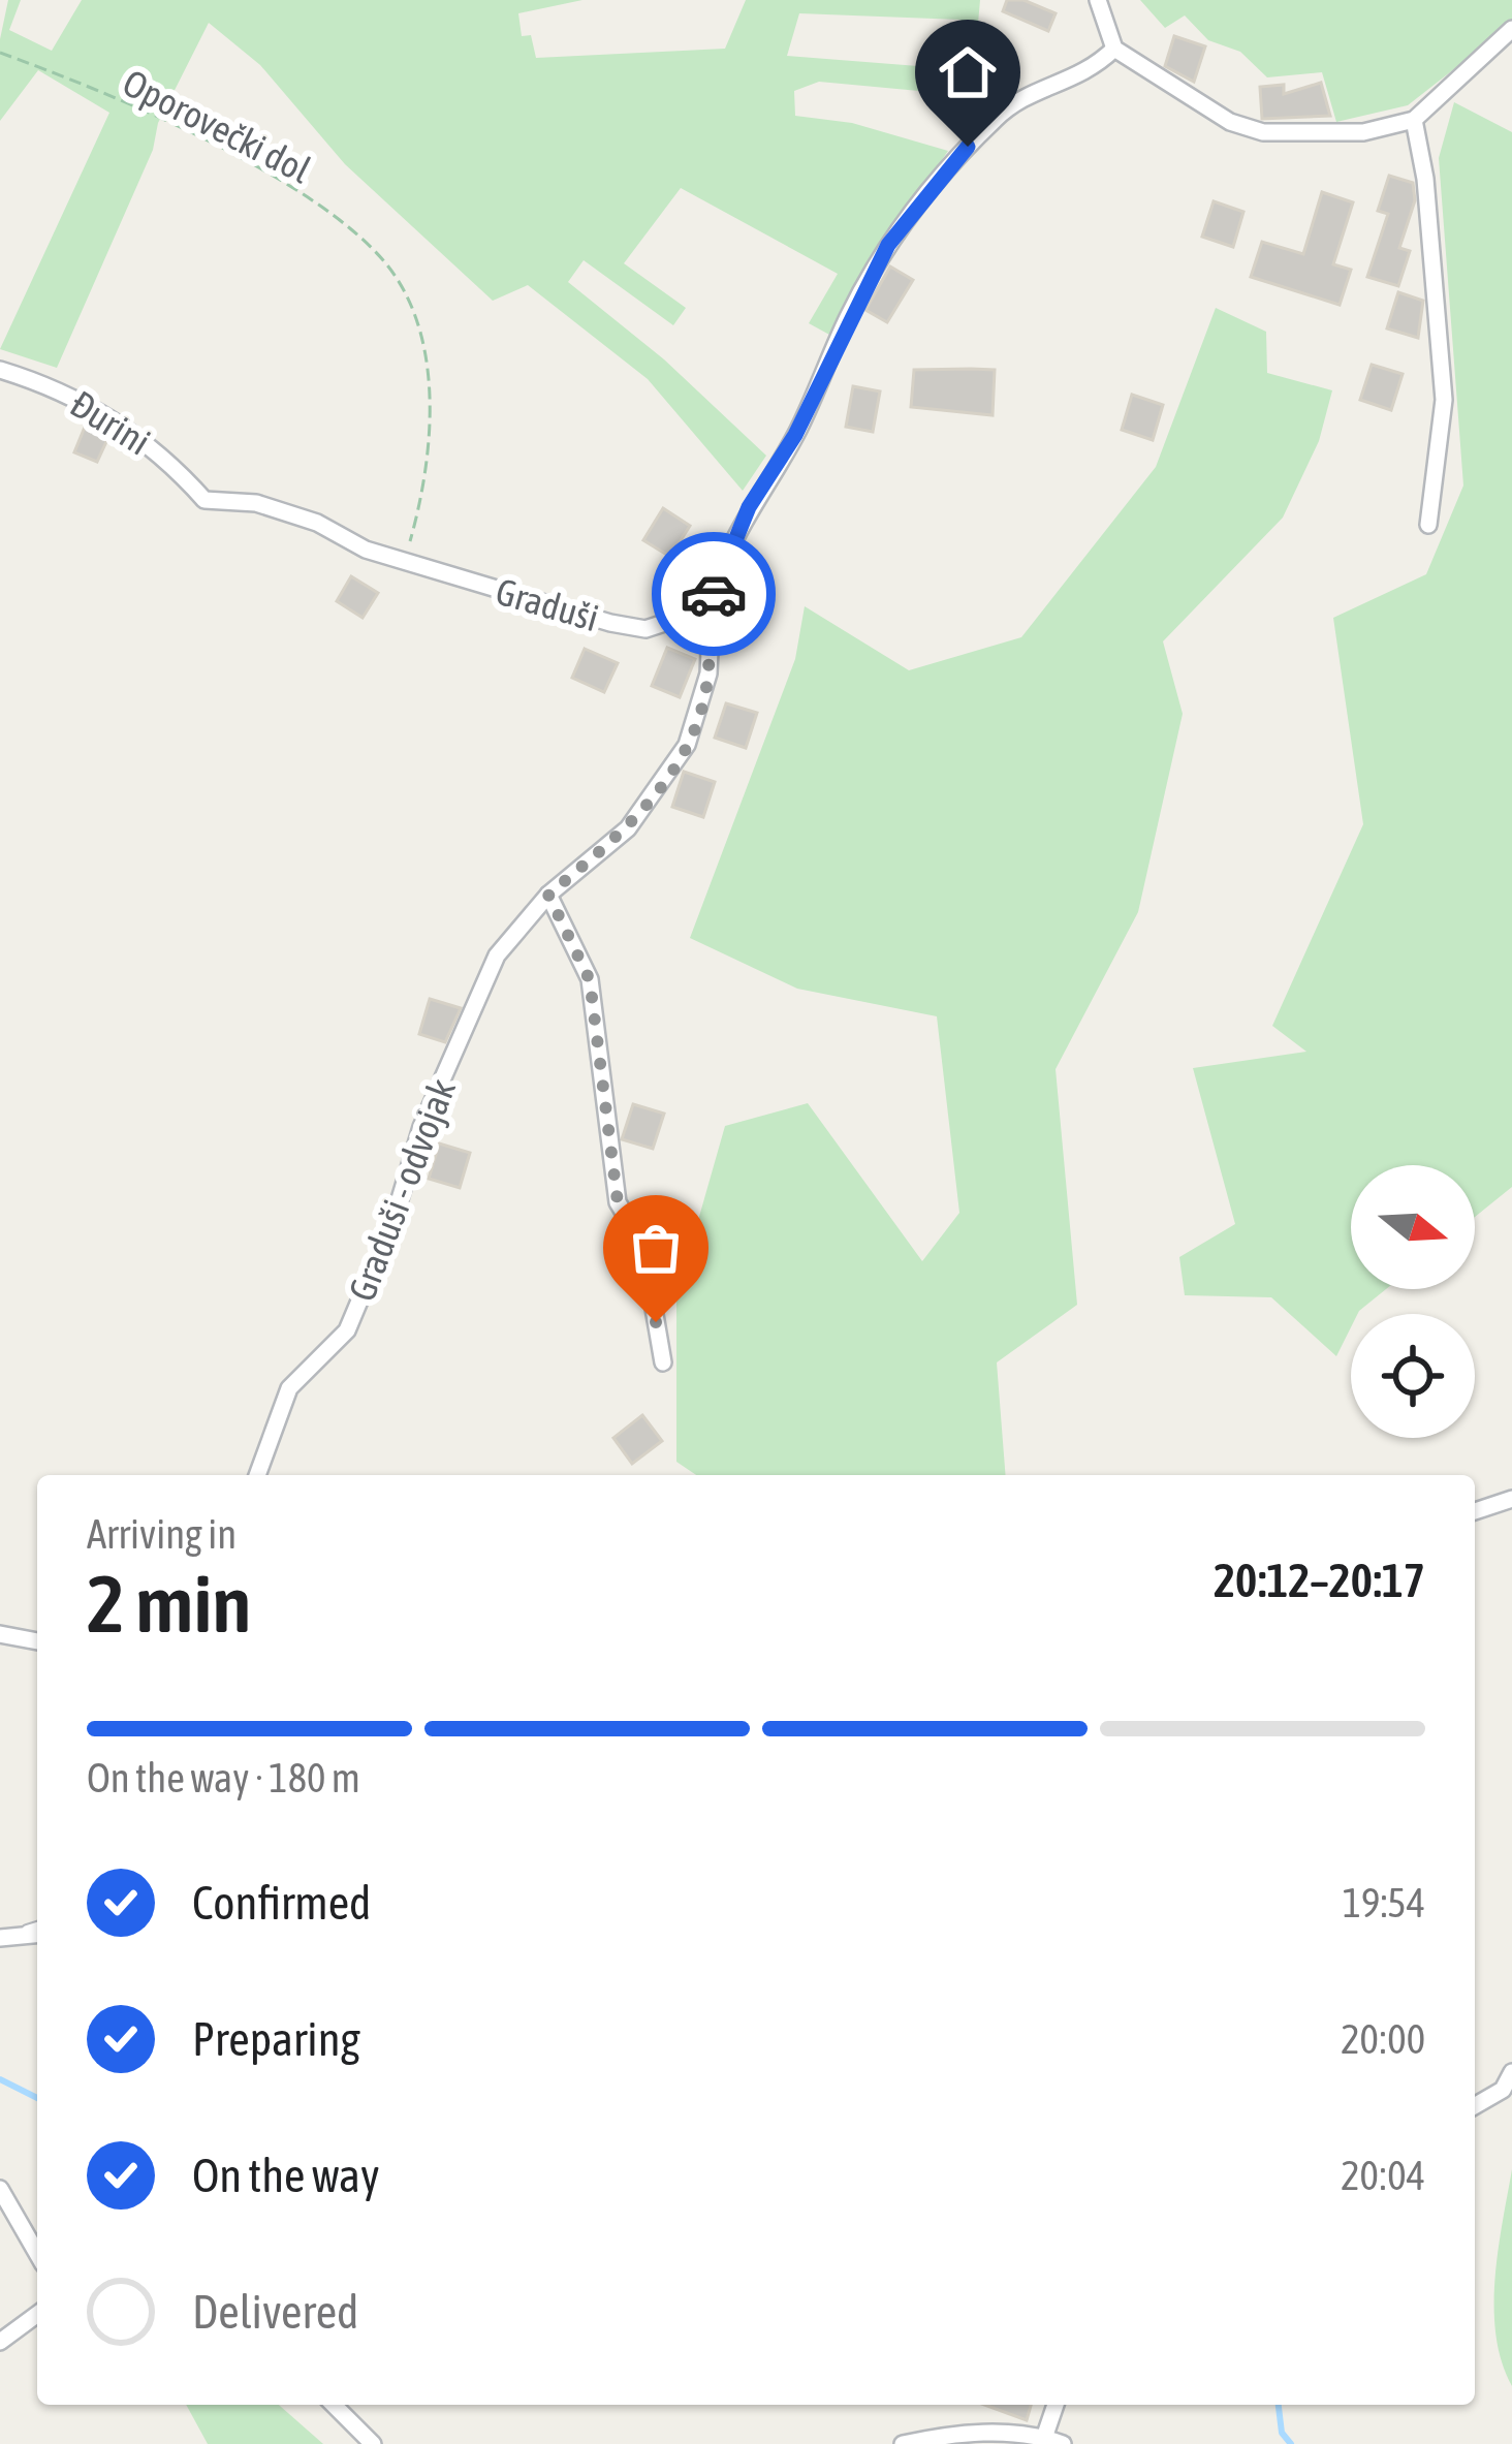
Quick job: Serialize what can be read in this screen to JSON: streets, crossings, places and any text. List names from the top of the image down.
{
  "streets": {
    "street": ["Đurini", "Graduši", "Graduši - odvojak"],
    "path": ["Oporovečki dol"]
  },
  "crossings": [
    ["Oporovečki dol", "Graduši"],
    ["Đurini", "Graduši"],
    ["Graduši", "Graduši - odvojak"]
  ],
  "north": "right",
  "page": {
    "heading": ["2 min", "Arriving in", "20:12–20:17"],
    "bar": "On the way · 180 m",
    "list": [
      ["Confirmed", "19:54"],
      ["Preparing", "20:00"],
      ["On the way", "20:04"],
      "Delivered"
    ]
  }
}
